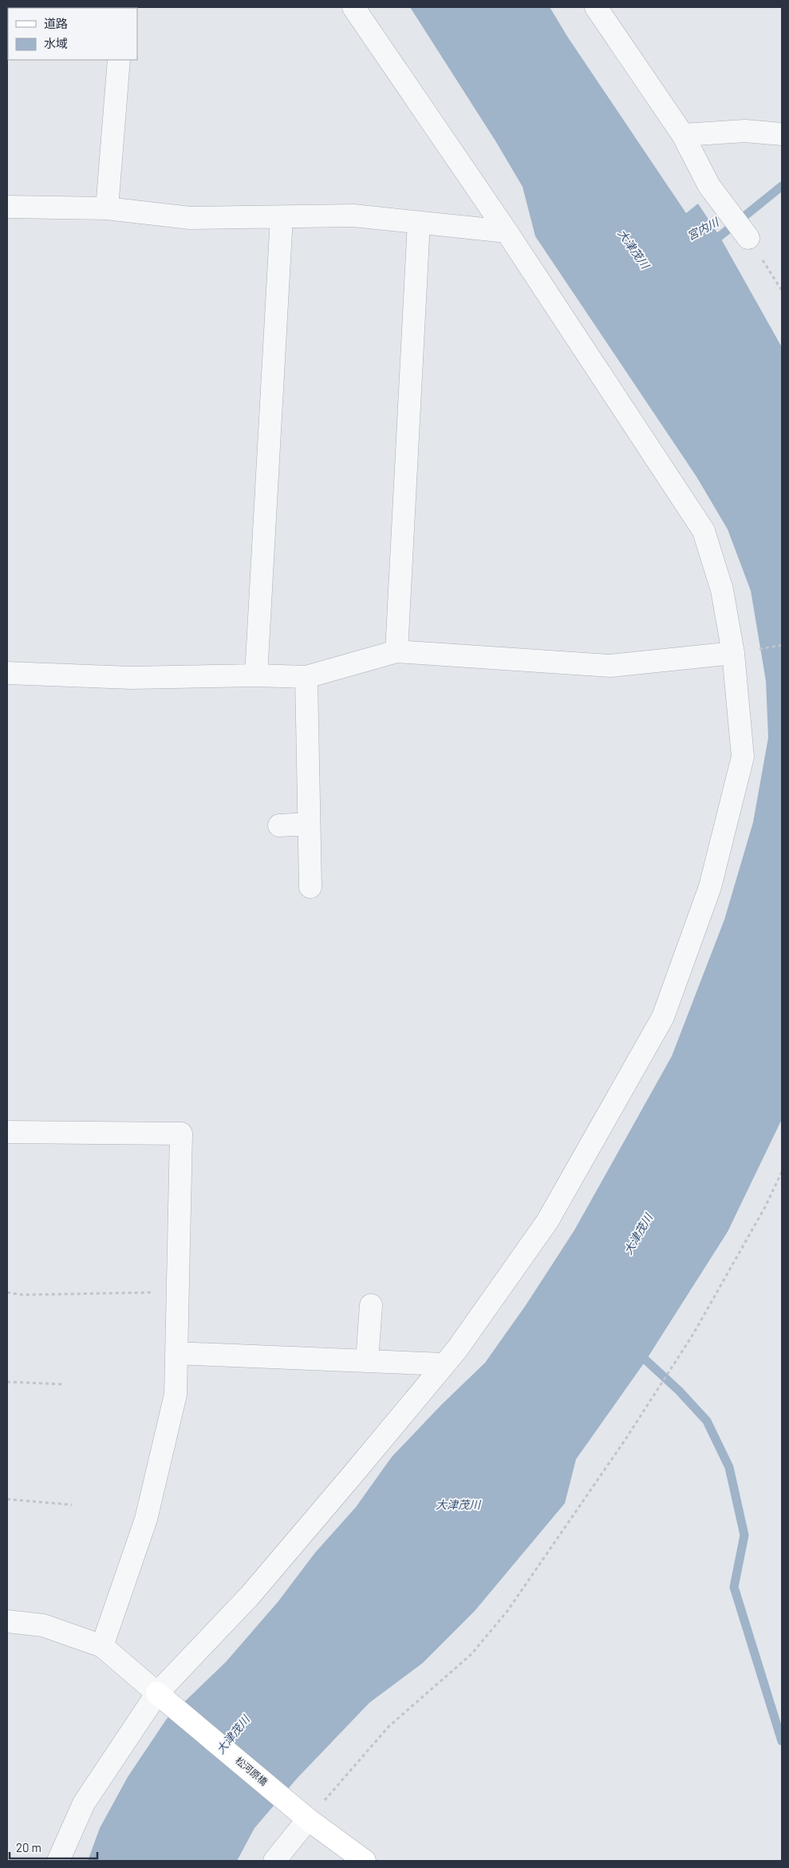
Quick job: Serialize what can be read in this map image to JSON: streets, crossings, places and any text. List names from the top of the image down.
{
  "streets": {
    "street": ["松河原橋"]
  },
  "water": ["宮内川", "大津茂川"],
  "legend": ["道路", "水域"],
  "scale_bar": "20 m"
}
